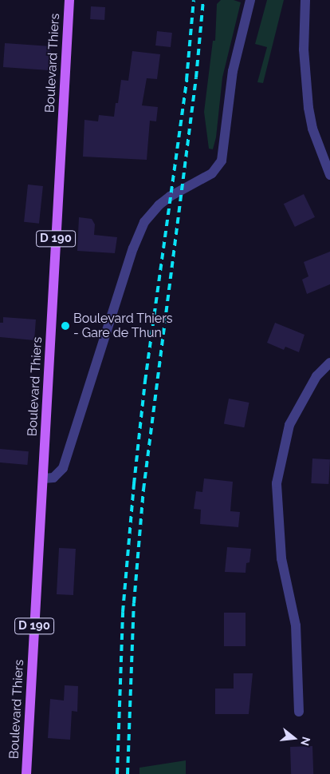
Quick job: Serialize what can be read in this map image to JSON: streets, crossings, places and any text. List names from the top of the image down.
{
  "streets": {
    "main road": ["Boulevard Thiers", "D 190"]
  },
  "places": ["Boulevard Thiers - Gare de Thun"],
  "north": "right"
}
